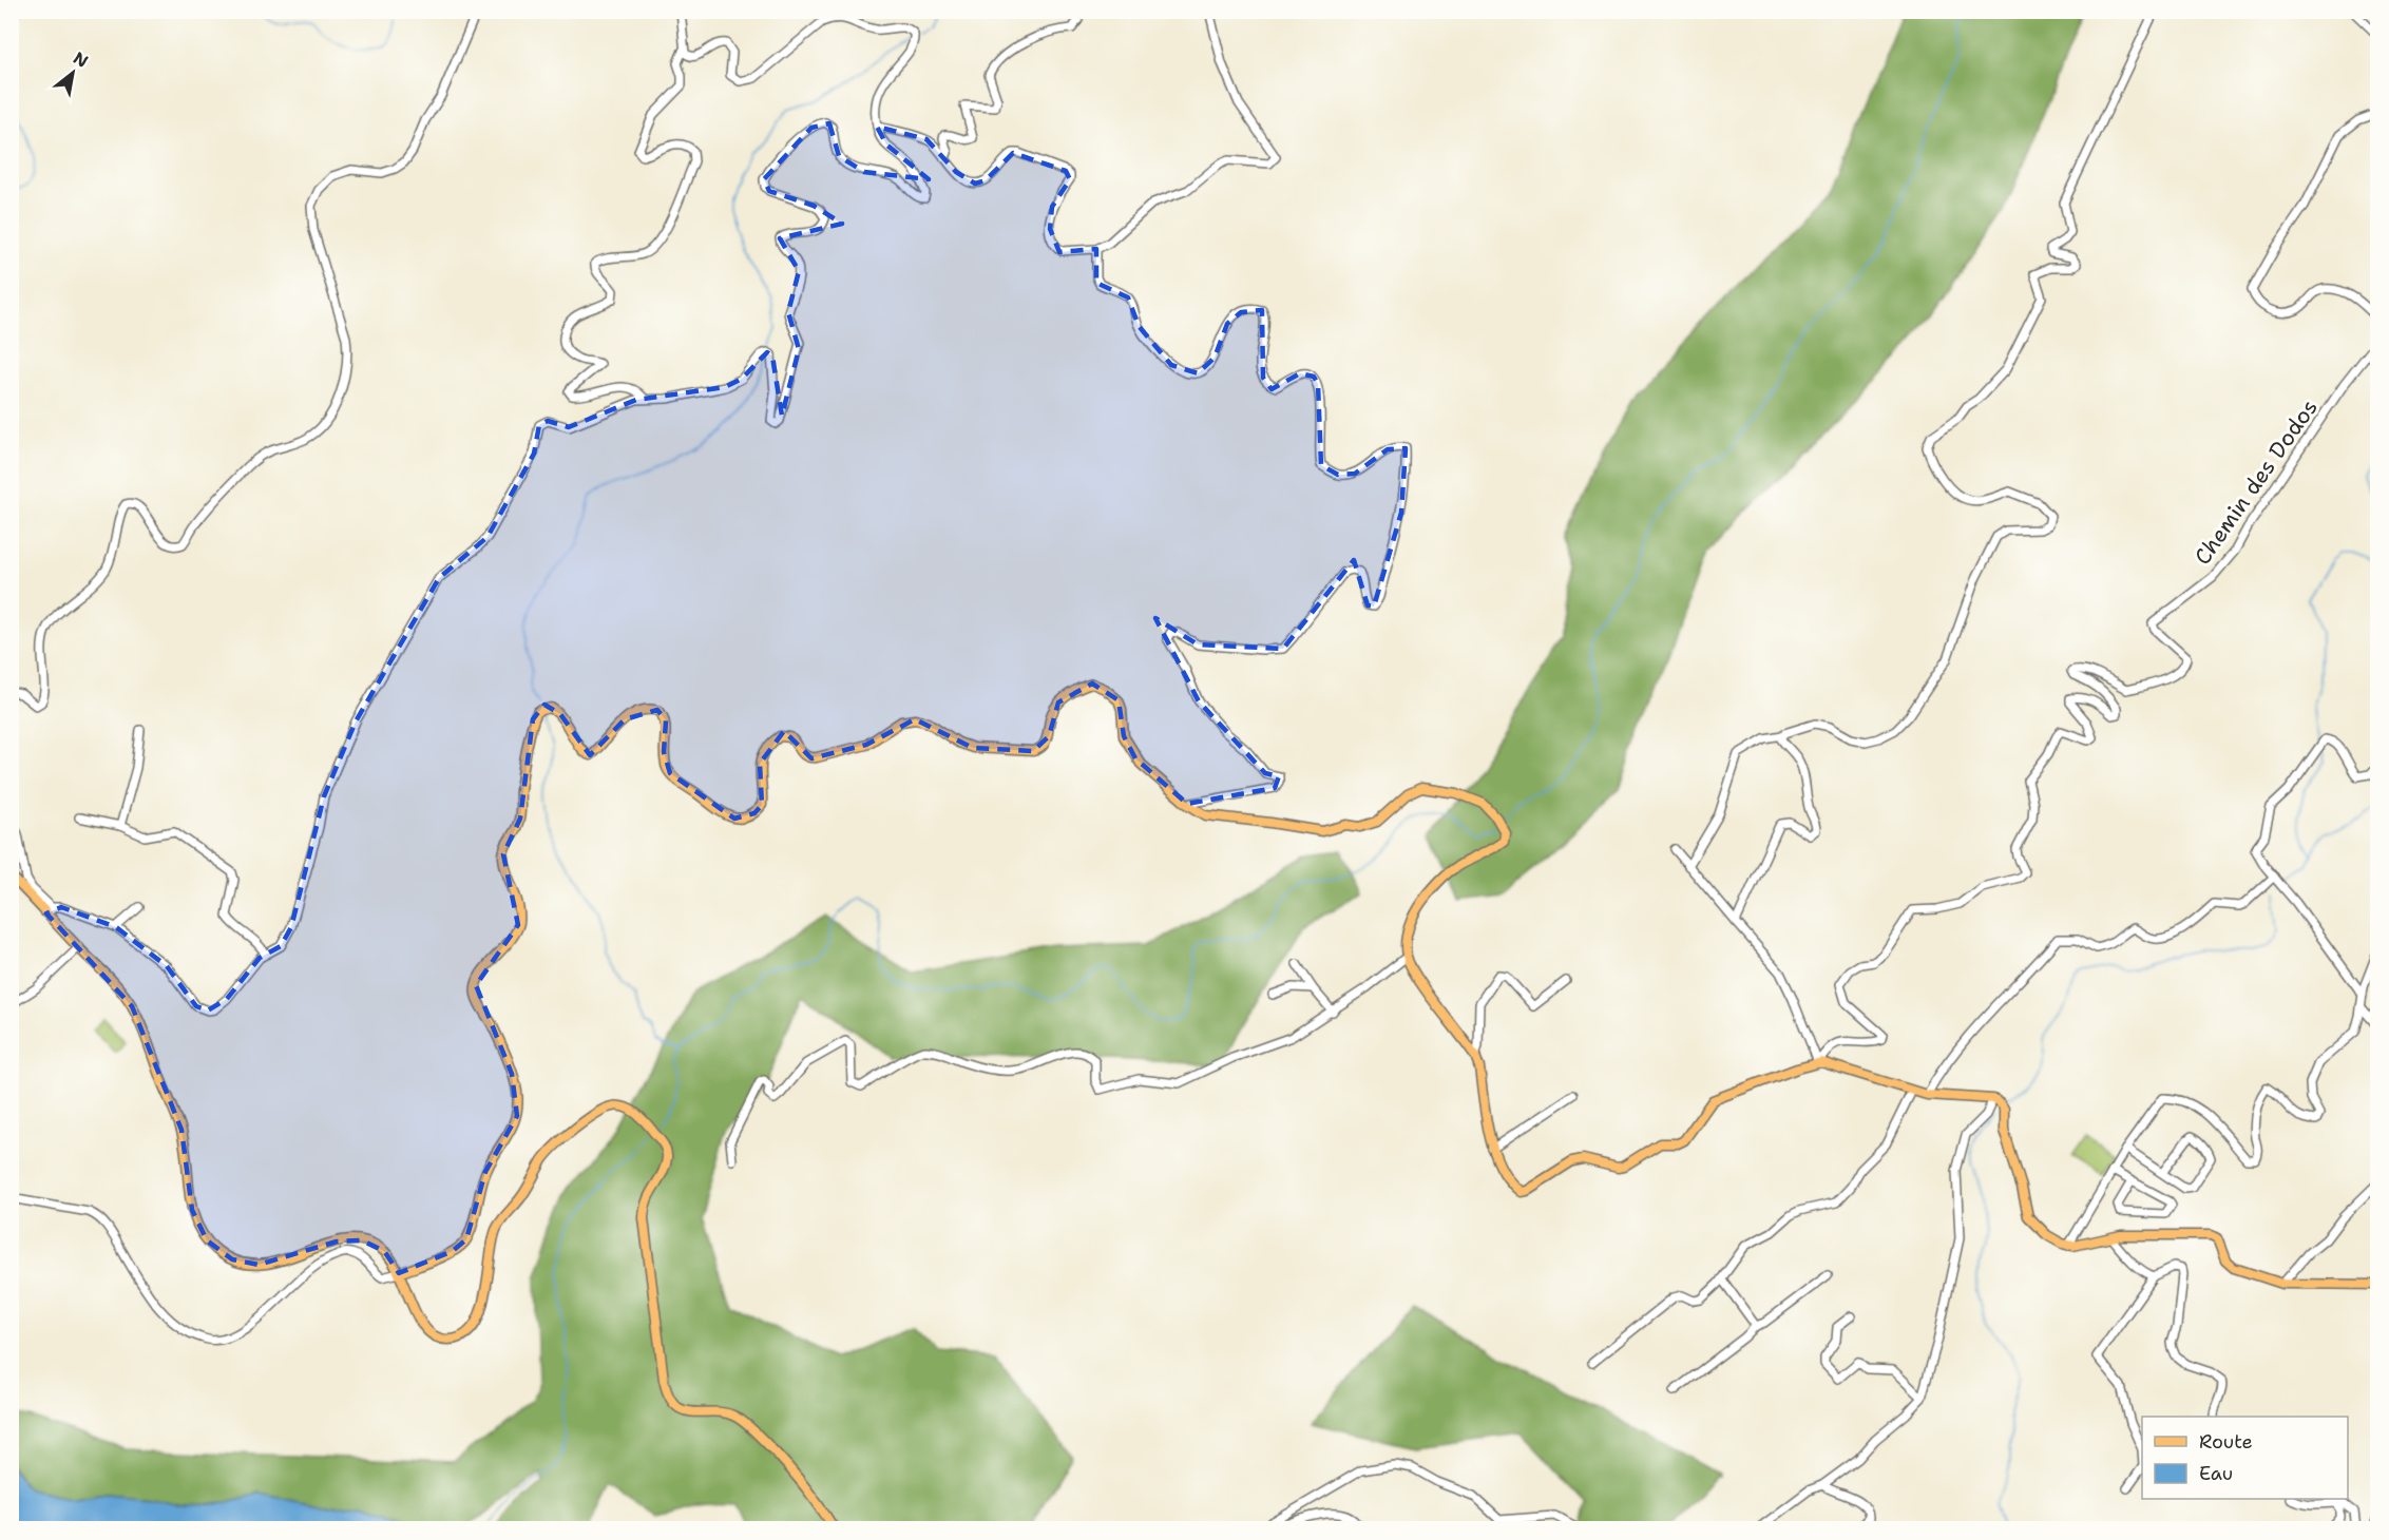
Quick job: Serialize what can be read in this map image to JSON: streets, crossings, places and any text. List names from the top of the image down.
{
  "streets": {
    "street": ["Chemin des Dodos"]
  },
  "legend": ["Route", "Eau"],
  "north": "top right"
}
